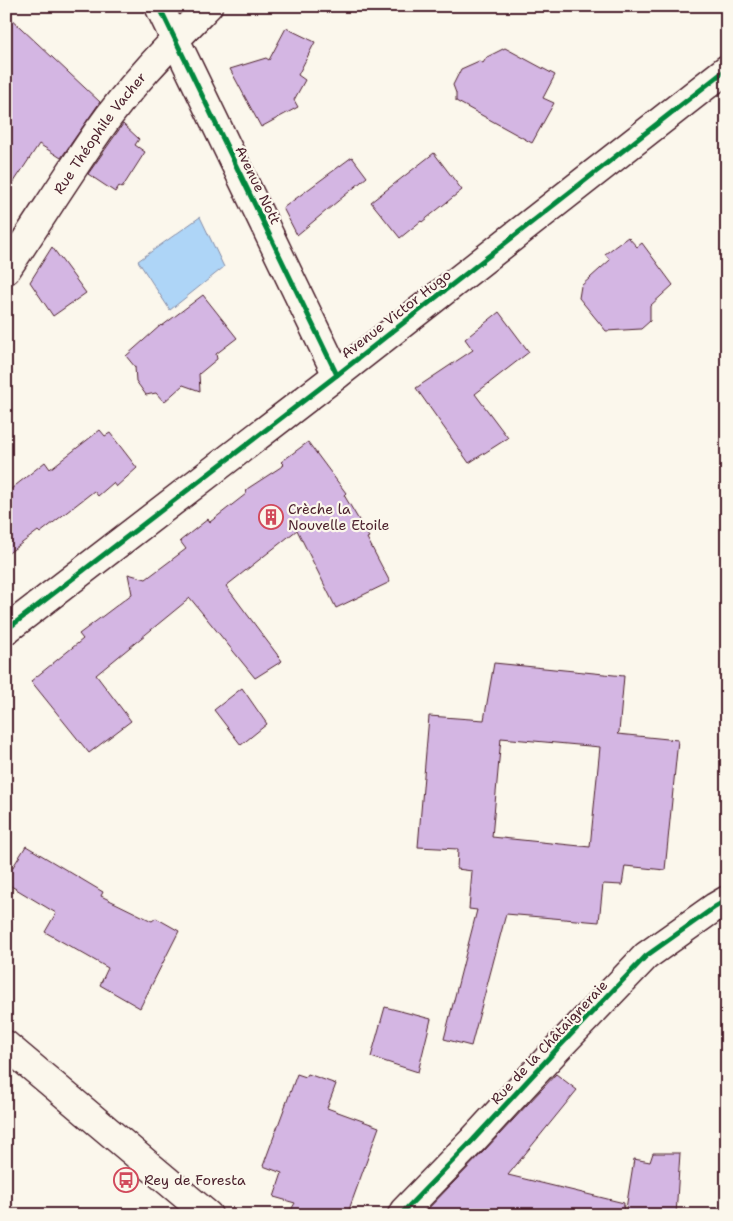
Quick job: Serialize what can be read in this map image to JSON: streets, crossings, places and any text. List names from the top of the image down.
{
  "streets": {
    "street": [
      "Rue Théophile Vacher",
      "Avenue Nott",
      "Avenue Victor Hugo",
      "Rue de la Châtaigneraie"
    ]
  },
  "crossings": [
    ["Rue Théophile Vacher", "Avenue Nott"],
    ["Avenue Nott", "Avenue Victor Hugo"]
  ],
  "places": {
    "building": ["Crèche la Nouvelle Etoile"],
    "bus stop": ["Rey de Foresta"]
  }
}
